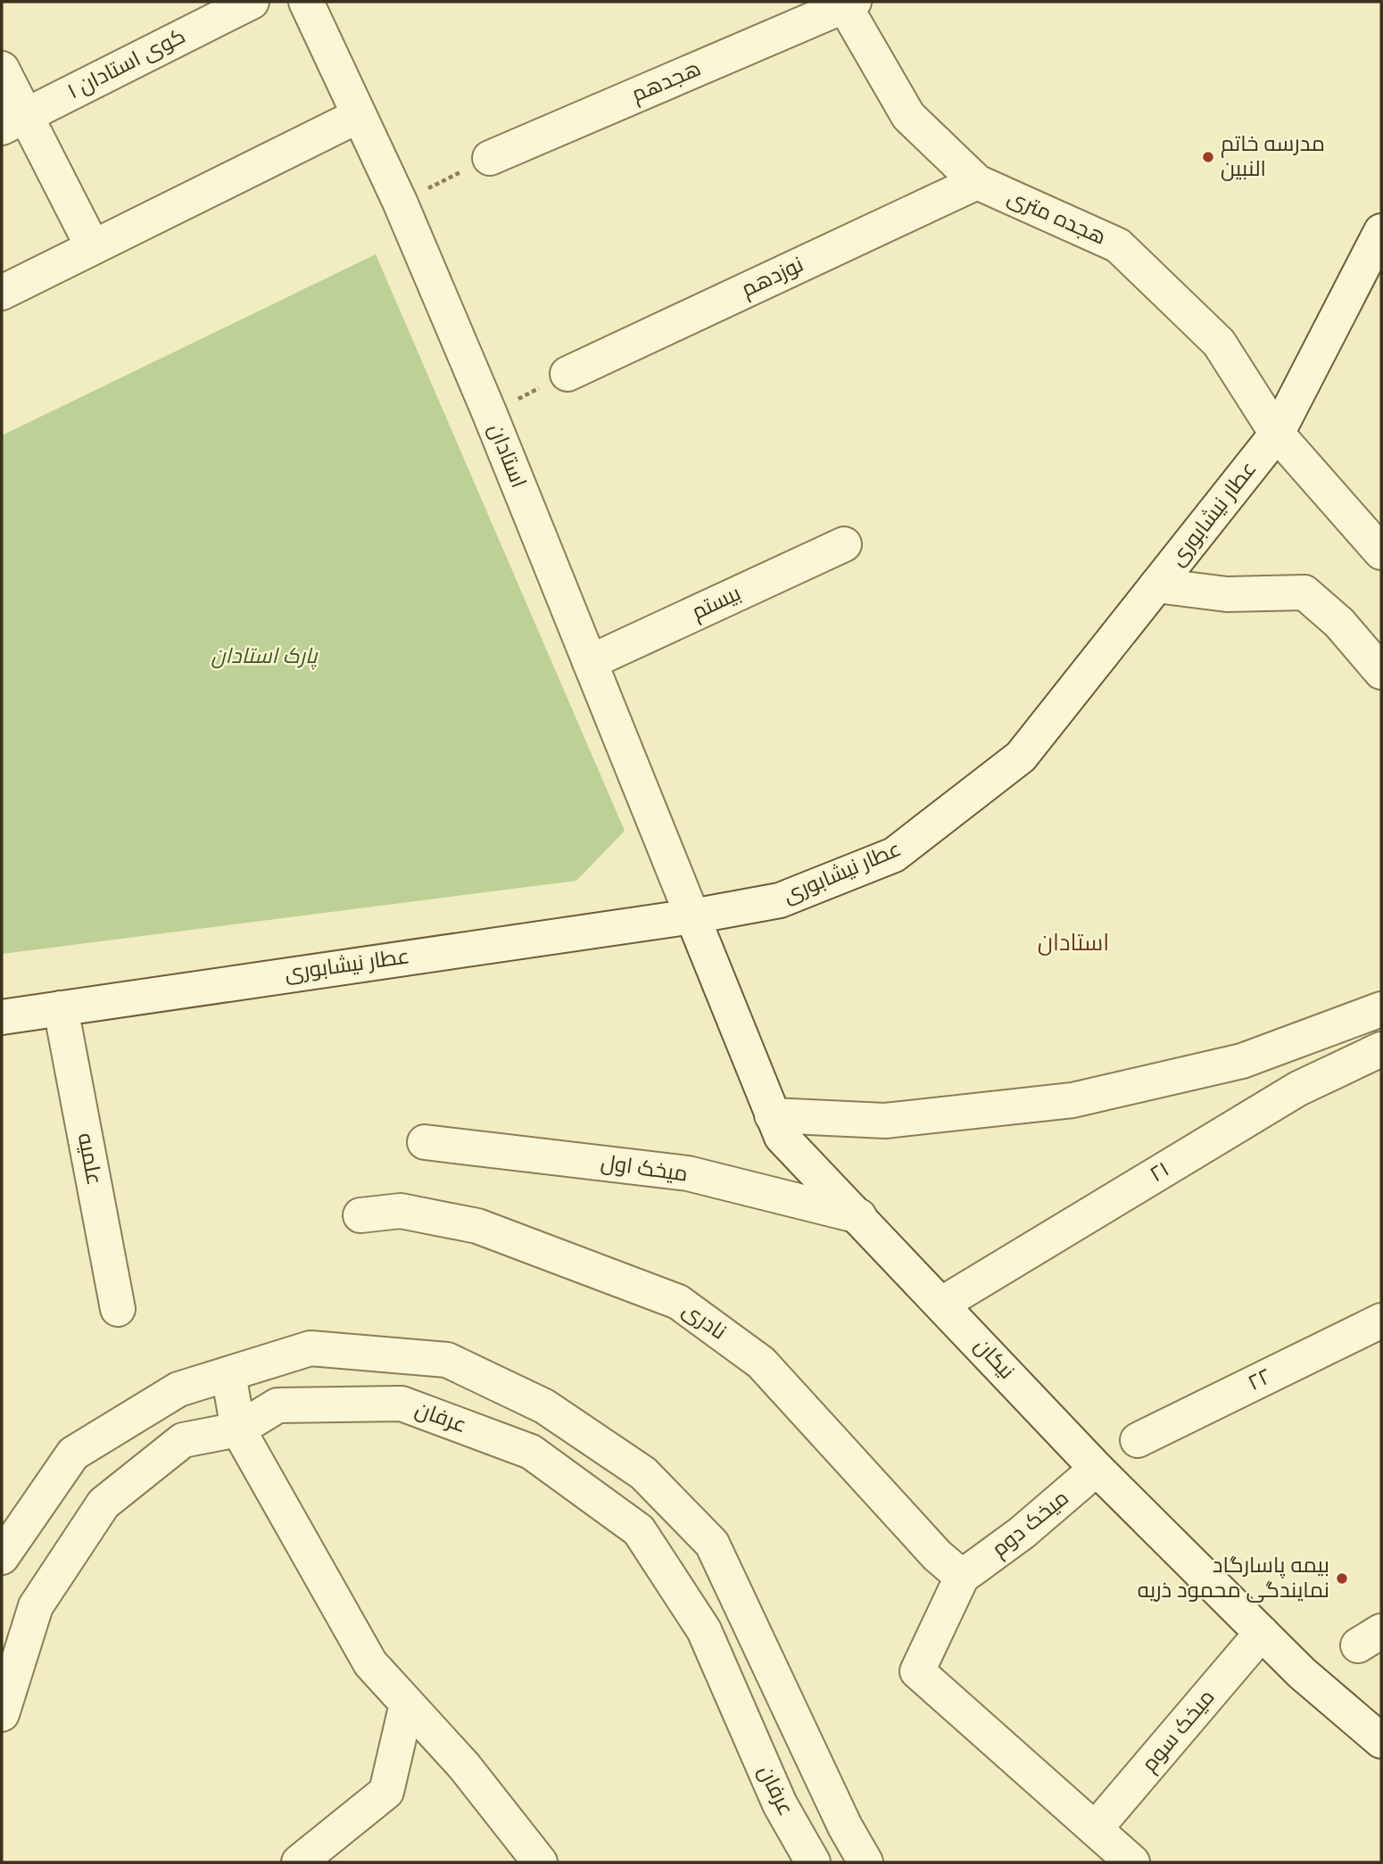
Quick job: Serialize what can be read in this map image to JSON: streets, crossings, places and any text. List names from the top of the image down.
{
  "streets": {
    "street": [
      "کوی استادان ۱",
      "هجدهم",
      "هجده متری",
      "نوزدهم",
      "استادان",
      "عطار نیشابوری",
      "بیستم",
      "علمیه",
      "میخک اول",
      "۲۱",
      "نادری",
      "نیکان",
      "۲۲",
      "عرفان",
      "میخک دوم",
      "میخک سوم"
    ]
  },
  "crossings": [
    ["هجدهم", "هجده متری"],
    ["هجده متری", "نوزدهم"],
    ["هجده متری", "عطار نیشابوری"],
    ["استادان", "عطار نیشابوری"],
    ["استادان", "بیستم"],
    ["استادان", "نیکان"],
    ["عطار نیشابوری", "علمیه"],
    ["عطار نیشابوری", "نیکان"],
    ["میخک اول", "نیکان"],
    ["۲۱", "نیکان"],
    ["نادری", "میخک دوم"],
    ["نیکان", "میخک دوم"],
    ["نیکان", "میخک سوم"]
  ],
  "districts": ["استادان"],
  "parks": ["پارک استادان"],
  "places": ["مدرسه خاتم النبین", "بیمه پاسارگاد نمایندگی محمود ذریه"]
}
